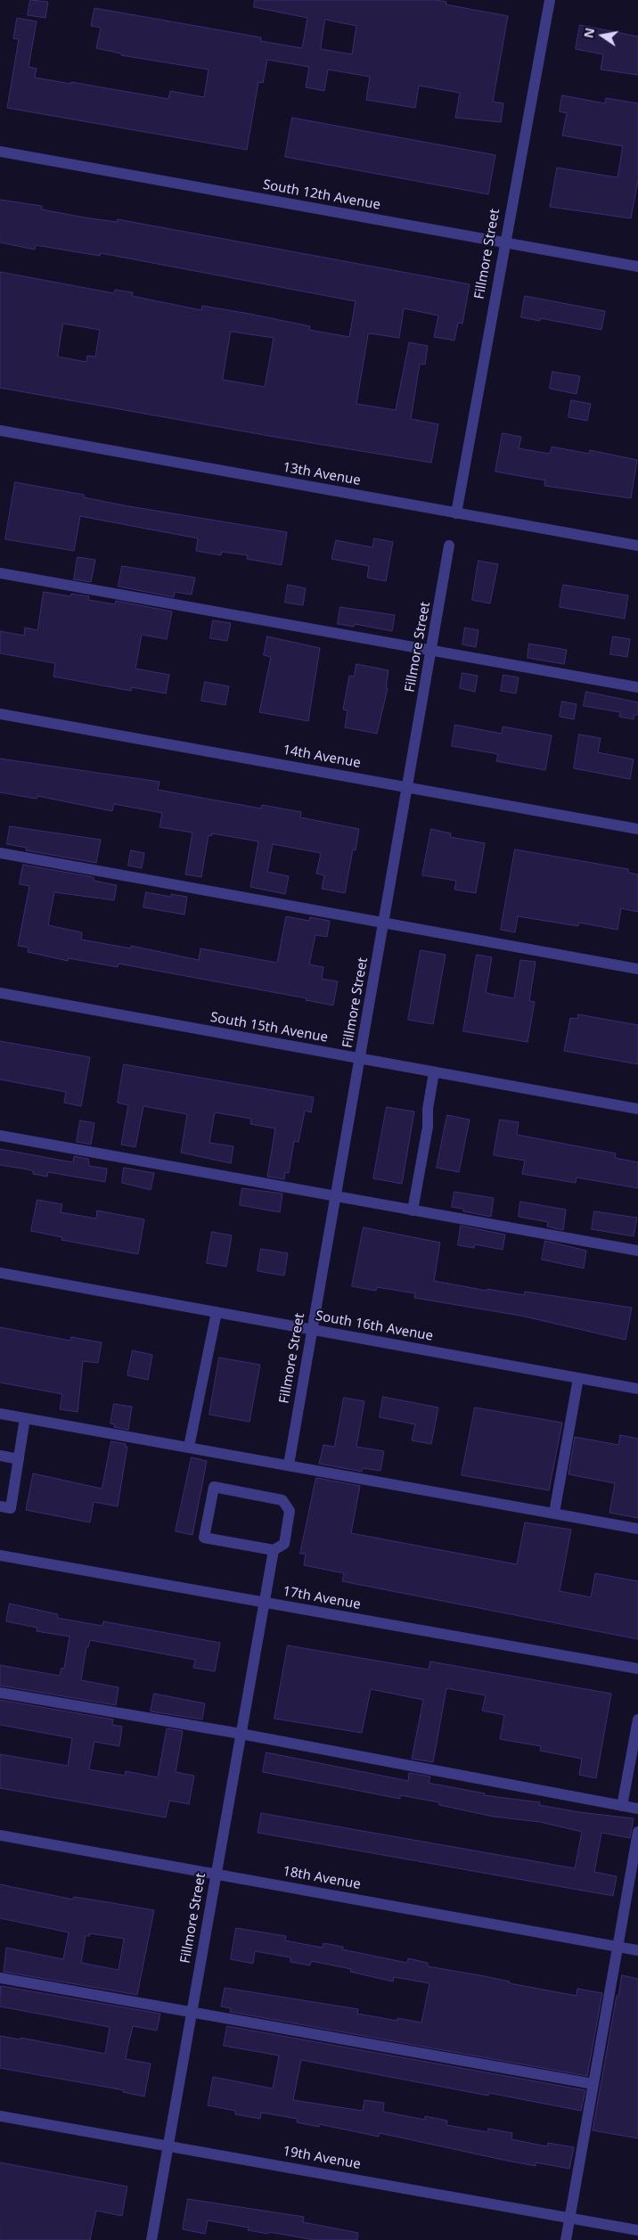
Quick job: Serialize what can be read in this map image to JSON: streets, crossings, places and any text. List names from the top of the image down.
{
  "streets": {
    "street": [
      "South 12th Avenue",
      "Fillmore Street",
      "13th Avenue",
      "14th Avenue",
      "South 15th Avenue",
      "South 16th Avenue",
      "17th Avenue",
      "18th Avenue",
      "19th Avenue"
    ]
  },
  "crossings": [
    ["South 12th Avenue", "Fillmore Street"],
    ["Fillmore Street", "13th Avenue"],
    ["Fillmore Street", "14th Avenue"],
    ["Fillmore Street", "South 15th Avenue"],
    ["Fillmore Street", "South 16th Avenue"],
    ["Fillmore Street", "17th Avenue"],
    ["Fillmore Street", "18th Avenue"],
    ["Fillmore Street", "19th Avenue"]
  ],
  "north": "left"
}
